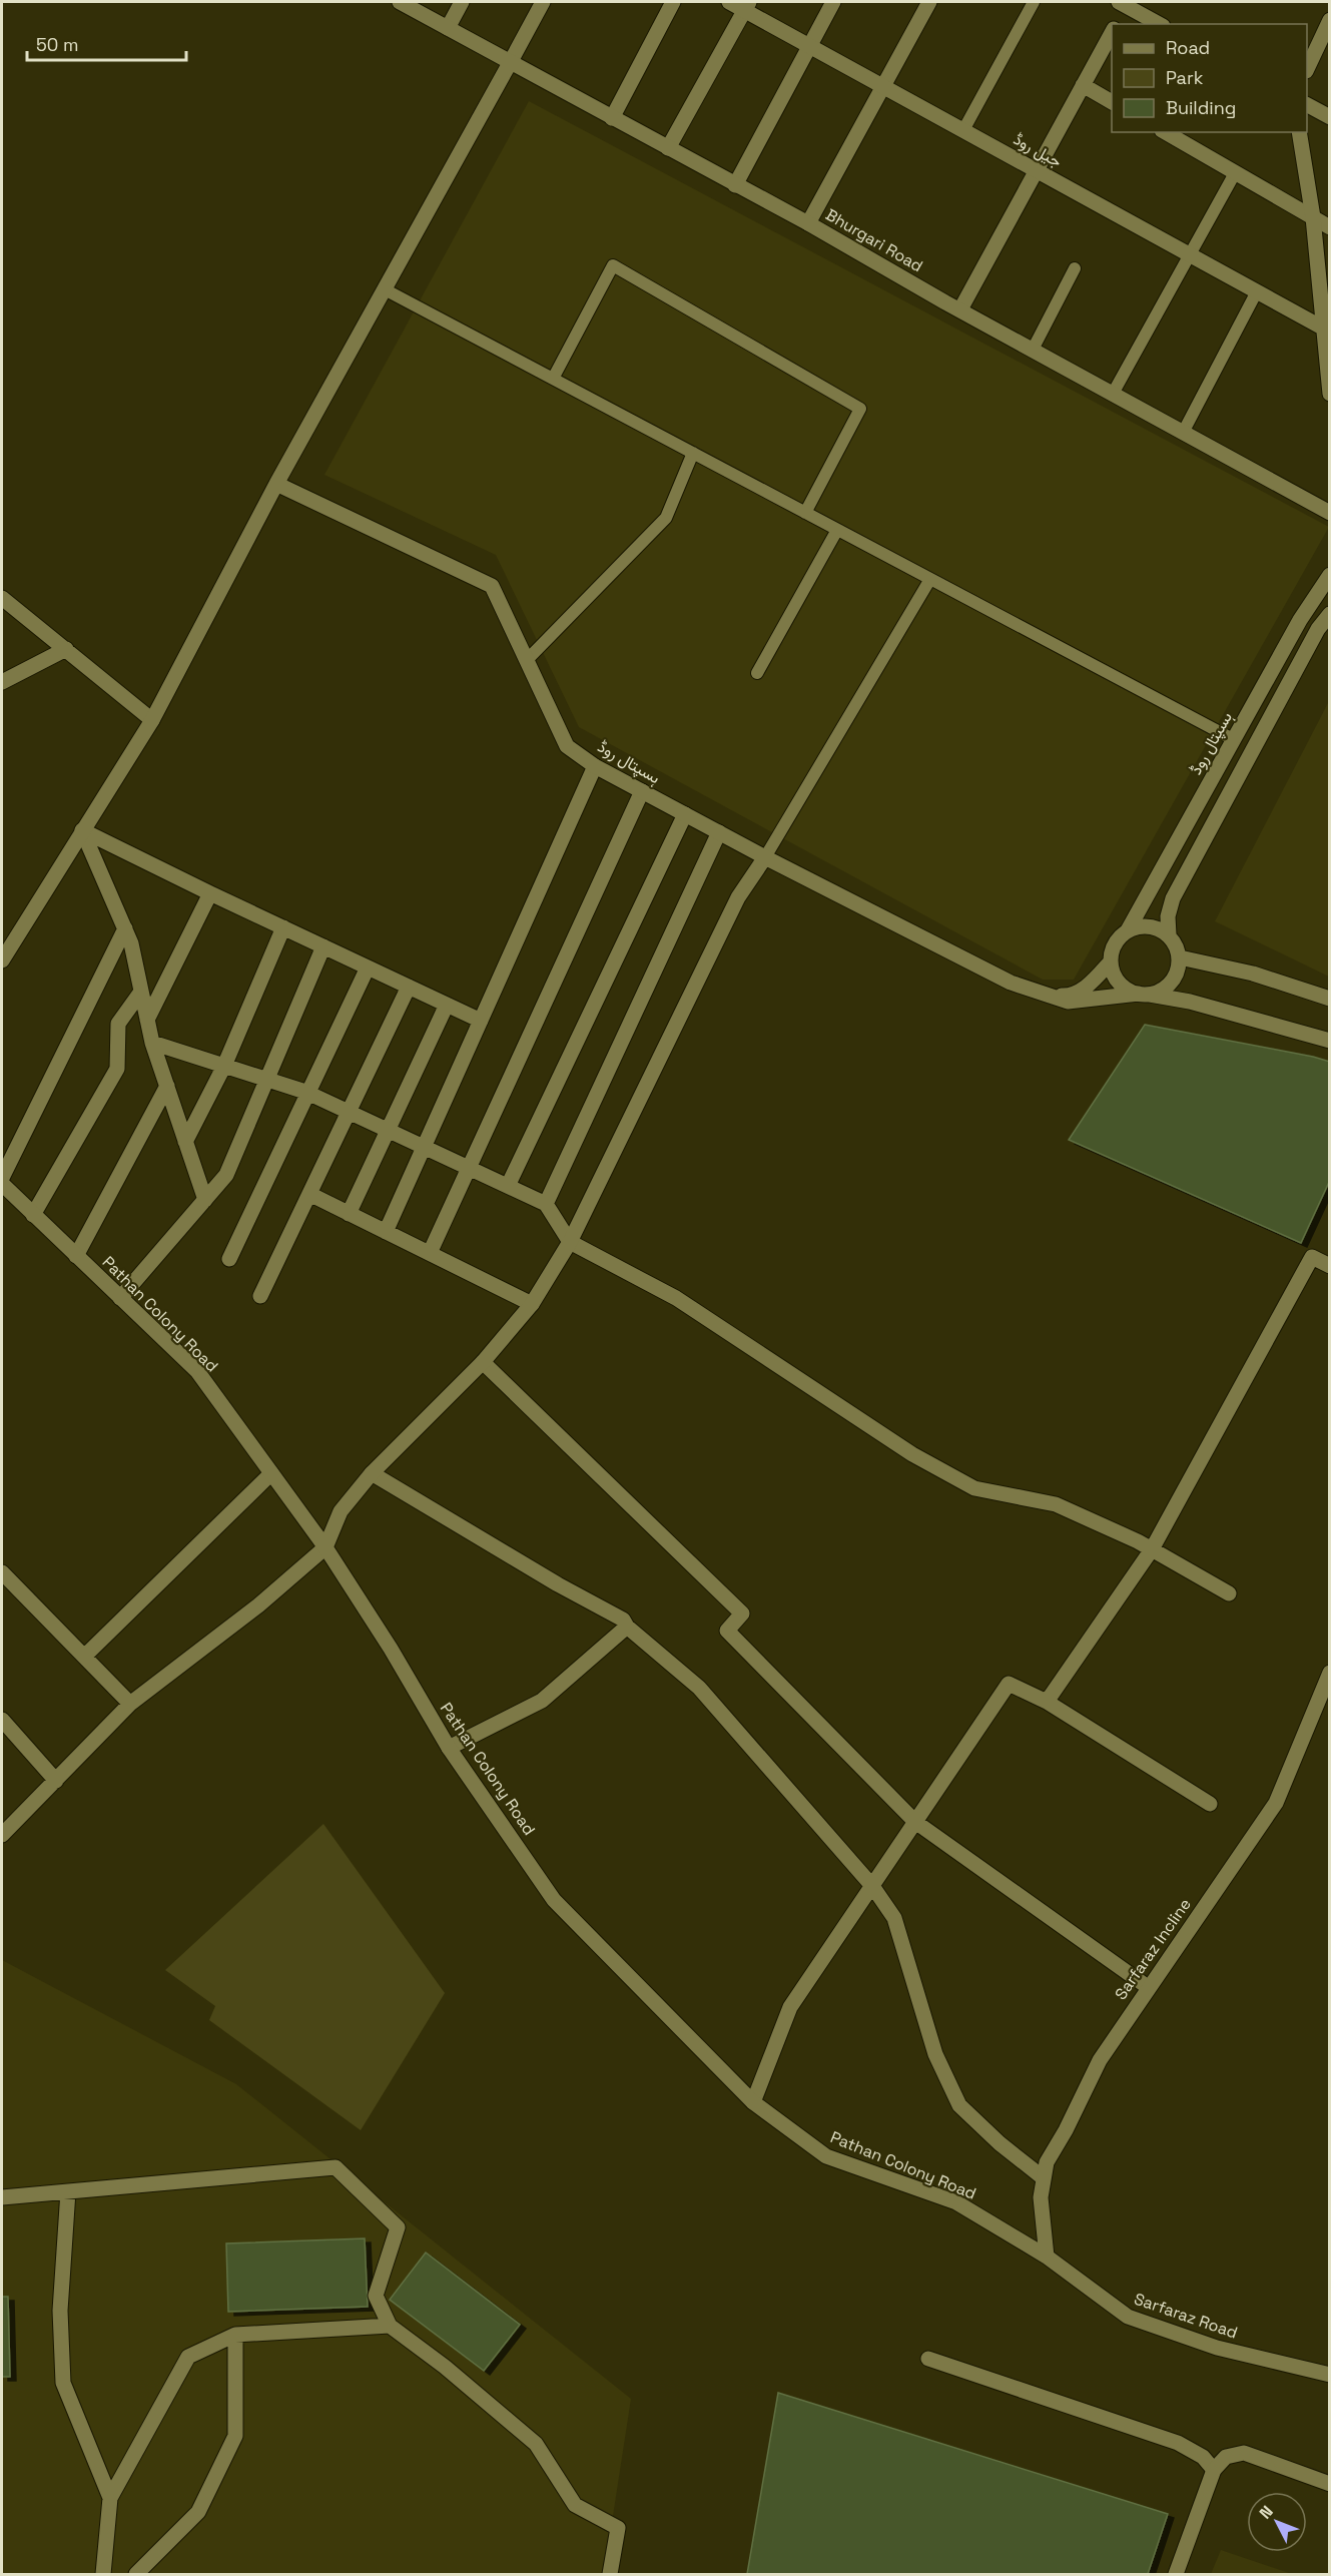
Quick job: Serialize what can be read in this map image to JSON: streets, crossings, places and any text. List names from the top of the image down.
{
  "streets": {
    "street": [
      "جیل روڈ",
      "Bhurgari Road",
      "ہسپتال روڈ",
      "Pathan Colony Road",
      "Sarfaraz Incline",
      "Sarfaraz Road"
    ]
  },
  "crossings": [
    ["Pathan Colony Road", "Sarfaraz Incline"],
    ["Pathan Colony Road", "Sarfaraz Road"],
    ["Sarfaraz Incline", "Sarfaraz Road"]
  ],
  "legend": ["Road", "Park", "Building"],
  "scale_bar": "50 m",
  "north": "top left"
}
